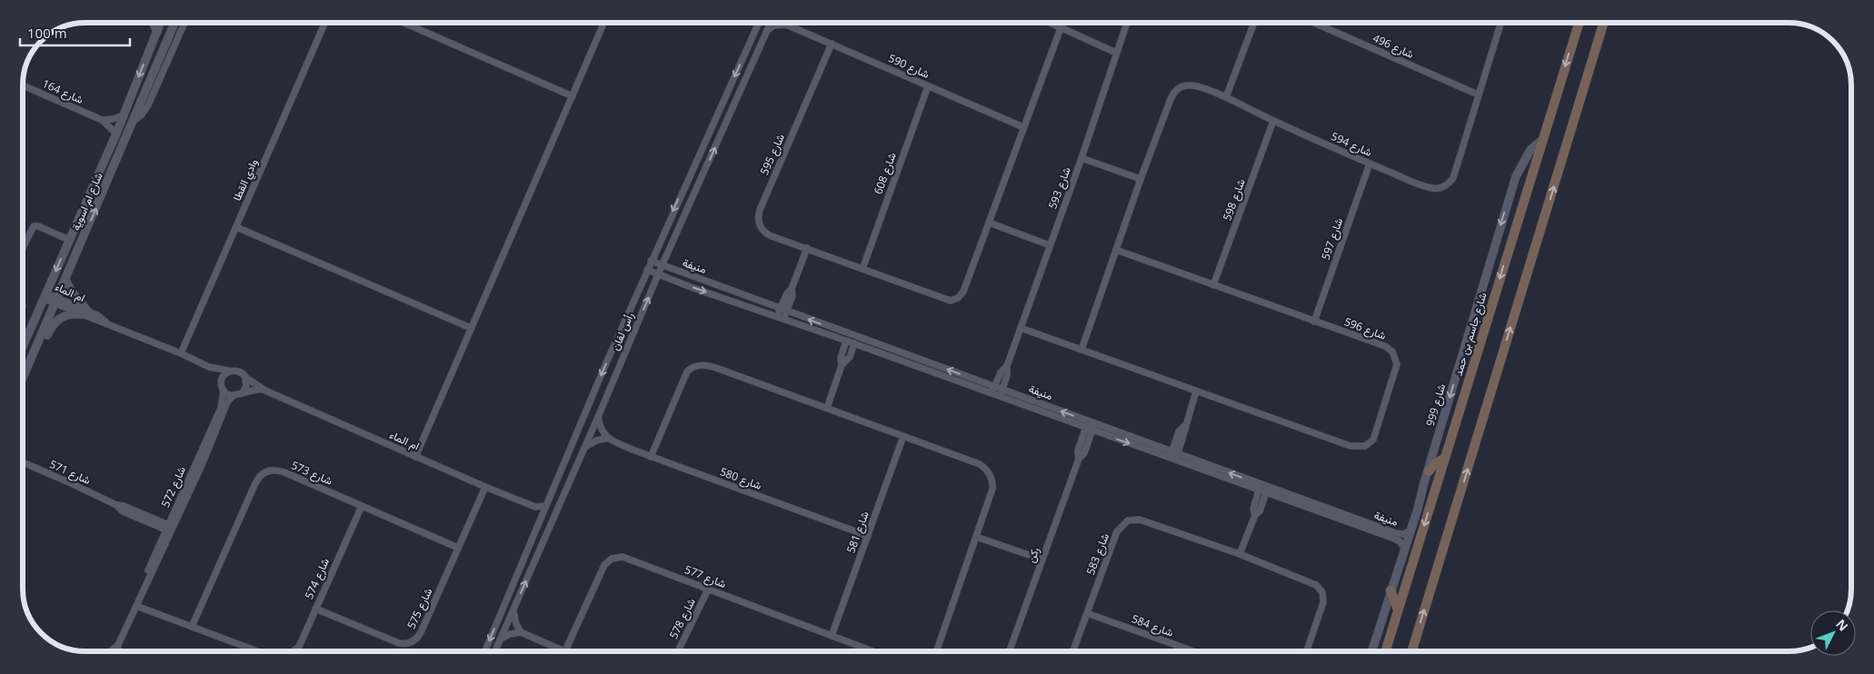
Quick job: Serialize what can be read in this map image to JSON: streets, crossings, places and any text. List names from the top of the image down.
{
  "streets": {
    "main road": ["شارع جاسم بن حمد"],
    "street": [
      "شارع 496",
      "شارع 590",
      "شارع 164",
      "شارع 594",
      "شارع 595",
      "شارع 608",
      "وادي القطا",
      "شارع 593",
      "شارع 598",
      "شارع ام اسوية",
      "شارع 597",
      "منيفة",
      "ام الماء",
      "شارع 596",
      "رأس لفان",
      "شارع 999",
      "شارع 571",
      "شارع 573",
      "شارع 580",
      "شارع 572",
      "شارع 581",
      "شارع 583",
      "ركن",
      "شارع 577",
      "شارع 574",
      "شارع 575",
      "شارع 578",
      "شارع 584"
    ]
  },
  "crossings": [
    ["شارع 496", "شارع 594"],
    ["شارع 590", "شارع 595"],
    ["شارع 590", "شارع 608"],
    ["شارع 164", "شارع ام اسوية"],
    ["شارع 594", "شارع 598"],
    ["شارع 594", "شارع 597"],
    ["شارع 594", "شارع 596"],
    ["شارع 595", "شارع 608"],
    ["وادي القطا", "ام الماء"],
    ["شارع 593", "منيفة"],
    ["شارع 593", "شارع 596"],
    ["شارع 598", "شارع 596"],
    ["شارع ام اسوية", "ام الماء"],
    ["شارع 597", "شارع 596"],
    ["منيفة", "رأس لفان"],
    ["منيفة", "شارع 999"],
    ["منيفة", "ركن"],
    ["ام الماء", "رأس لفان"],
    ["ام الماء", "شارع 572"],
    ["ام الماء", "شارع 575"],
    ["شارع جاسم بن حمد", "شارع 999"],
    ["شارع 571", "شارع 572"],
    ["شارع 573", "شارع 574"],
    ["شارع 573", "شارع 575"],
    ["شارع 580", "شارع 581"],
    ["شارع 581", "شارع 577"],
    ["شارع 583", "شارع 584"],
    ["شارع 577", "شارع 578"],
    ["شارع 574", "شارع 575"]
  ],
  "one_way": ["شارع 999"],
  "scale_bar": "100 m",
  "north": "top right"
}
